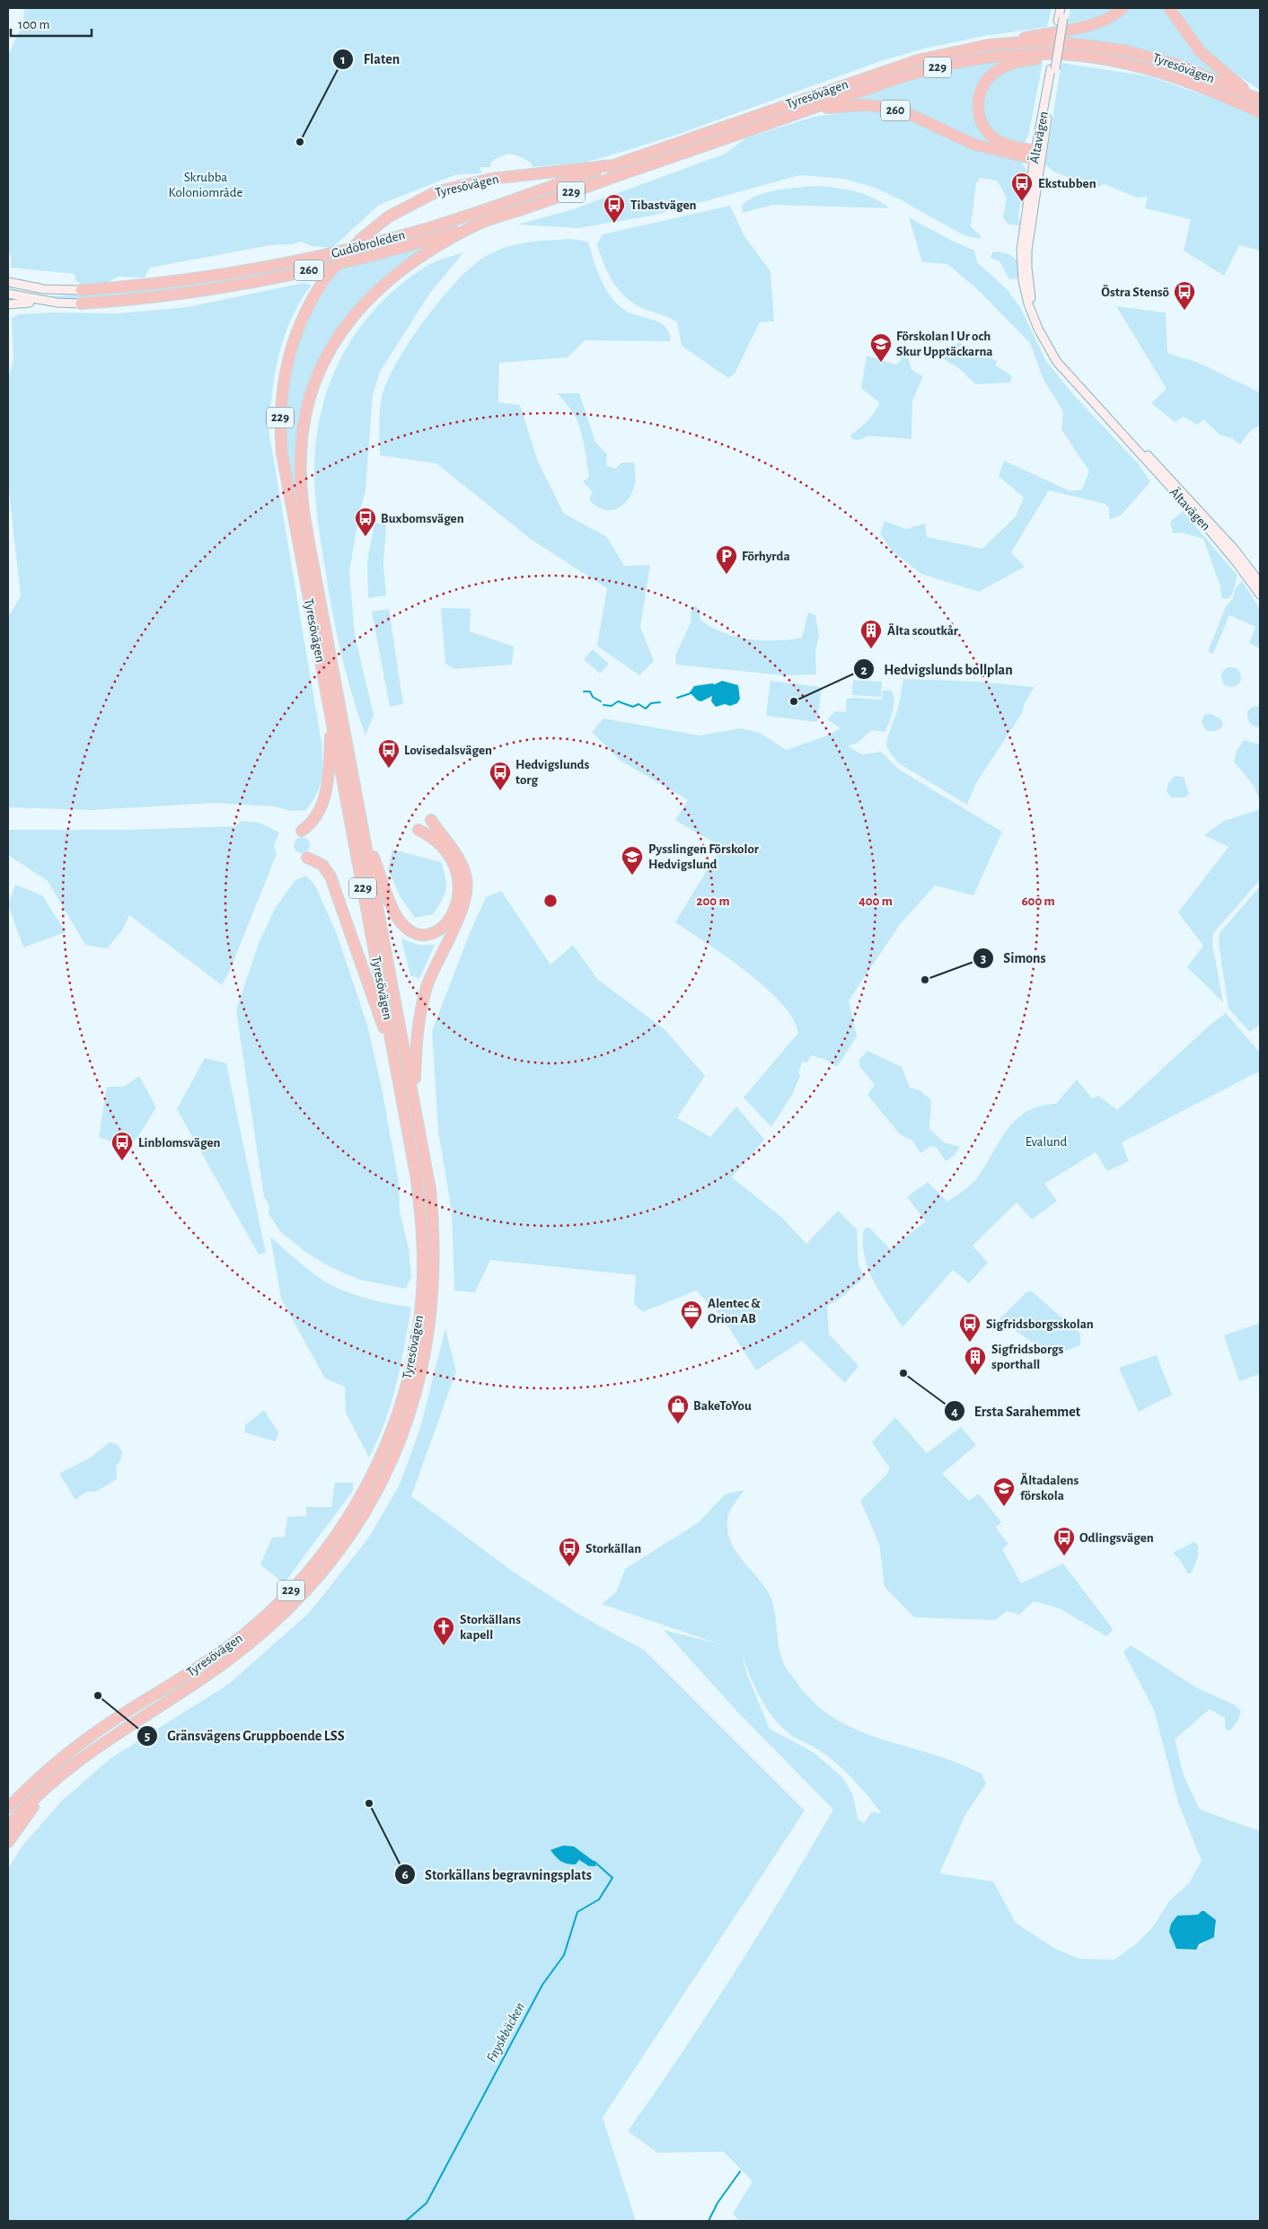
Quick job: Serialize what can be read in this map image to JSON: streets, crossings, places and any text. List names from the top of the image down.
{
  "streets": {
    "highway": [
      "229",
      "Tyresövägen",
      "260",
      "Gudöbroleden"
    ],
    "main road": ["Ältavägen"]
  },
  "crossings": [
    ["Tyresövägen", "260"],
    ["Tyresövägen", "Gudöbroleden"],
    ["260", "Ältavägen"]
  ],
  "water": ["Fnyskbäcken"],
  "parks": ["Skrubba Koloniområde", "Evalund"],
  "places": {
    "other": [
      "Flaten",
      "Hedvigslunds bollplan",
      "Simons",
      "Ersta Sarahemmet",
      "Gränsvägens Gruppboende LSS",
      "Storkällans begravningsplats"
    ],
    "bus stop": [
      "Ekstubben",
      "Tibastvägen",
      "Östra Stensö",
      "Buxbomsvägen",
      "Lovisedalsvägen",
      "Hedvigslunds torg",
      "Linblomsvägen",
      "Sigfridsborgsskolan",
      "Odlingsvägen",
      "Storkällan"
    ],
    "school or university": ["Förskolan I Ur och Skur Upptäckarna", "Pysslingen Förskolor Hedvigslund", "Ältadalens förskola"],
    "parking": ["Förhyrda"],
    "building": ["Älta scoutkår", "Sigfridsborgs sporthall"],
    "office": ["Alentec & Orion AB"],
    "shop": ["BakeToYou"],
    "church": ["Storkällans kapell"]
  },
  "scale_bar": "100 m",
  "rings": ["200 m", "400 m", "600 m"]
}
